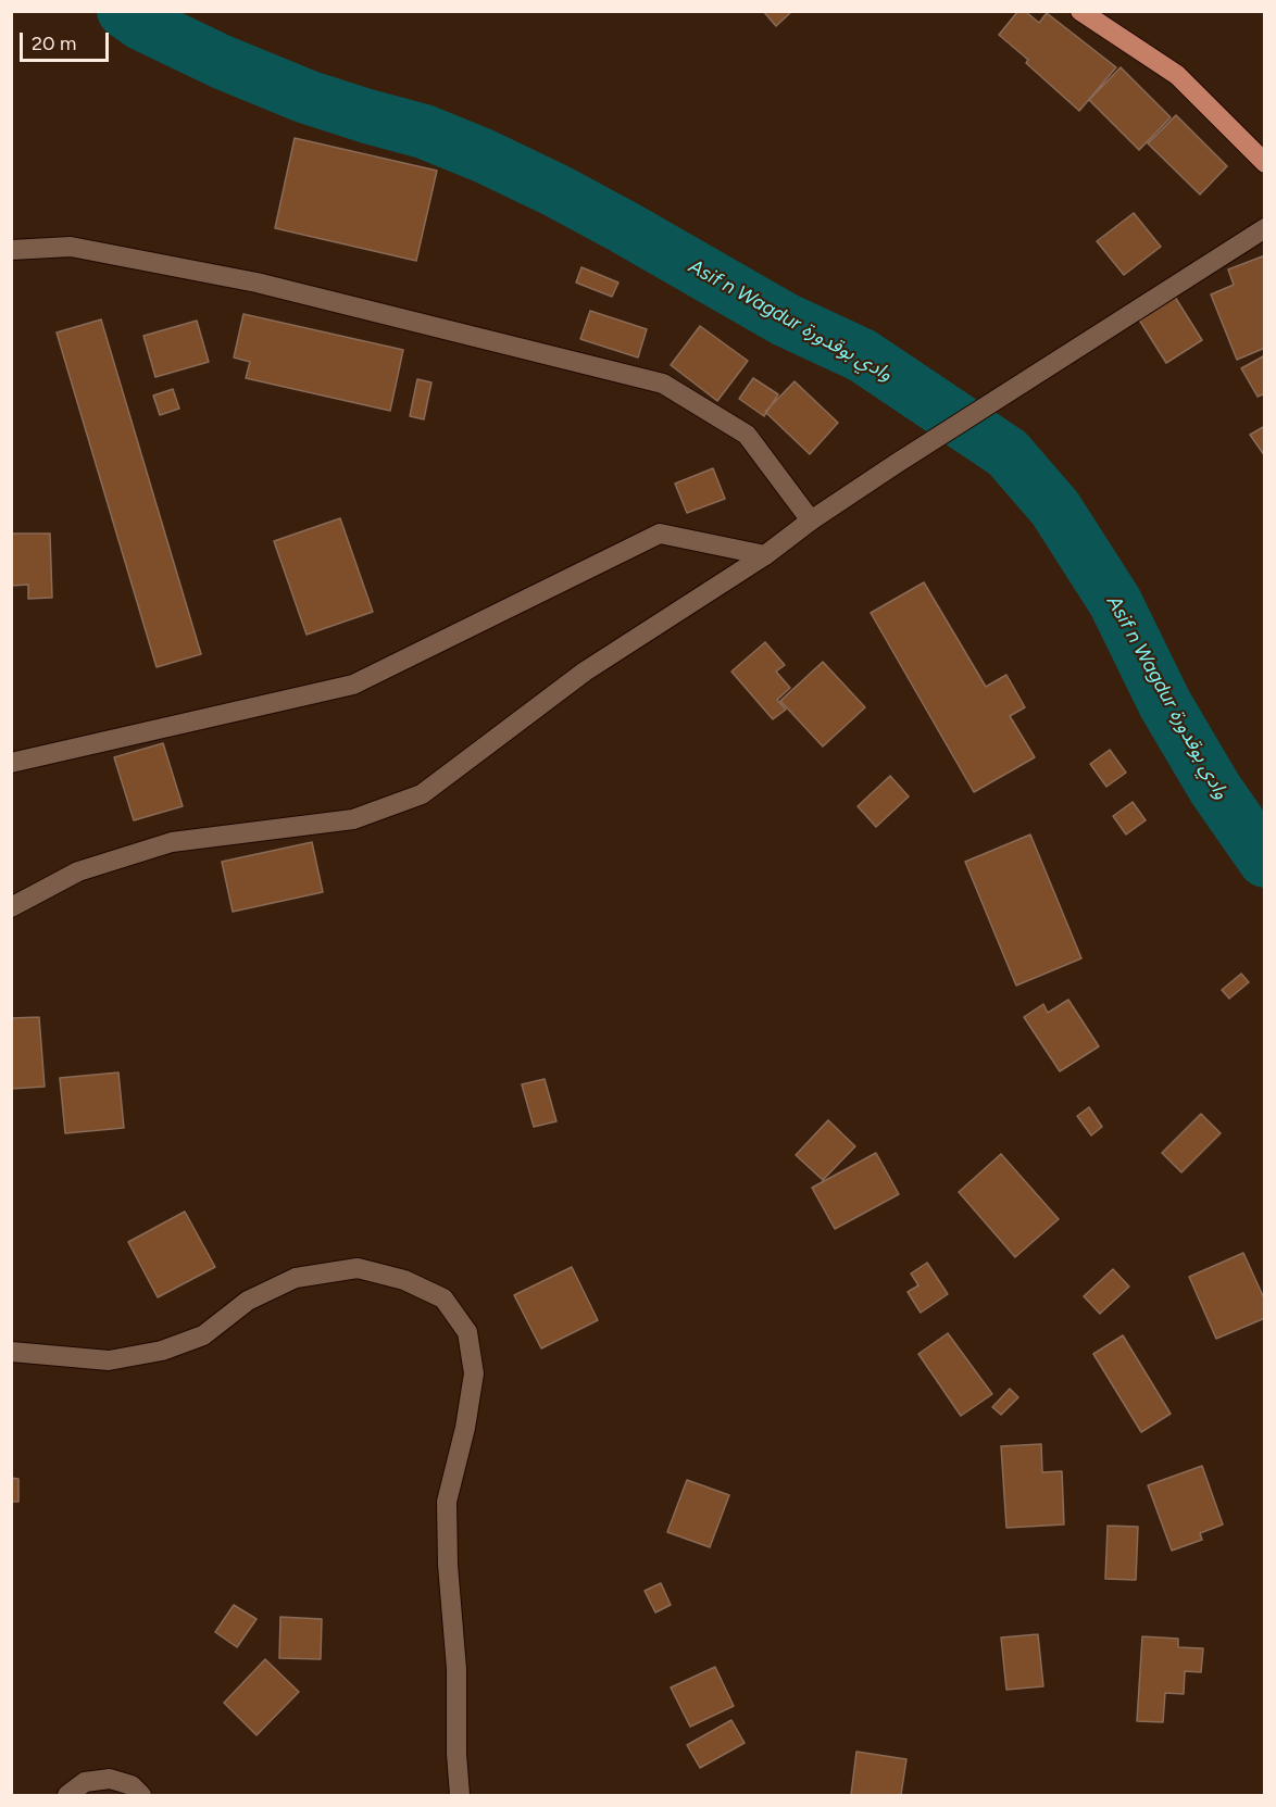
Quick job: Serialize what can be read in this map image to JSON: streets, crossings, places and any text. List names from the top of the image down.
{
  "water": ["Asif n Wagdur وادي بوقدورة"],
  "scale_bar": "20 m"
}
